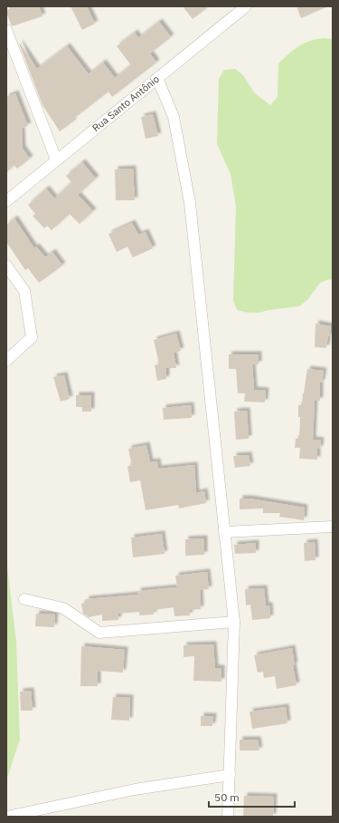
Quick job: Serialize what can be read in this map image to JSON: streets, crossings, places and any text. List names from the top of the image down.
{
  "streets": {
    "street": ["Rua Santo Antônio"]
  },
  "scale_bar": "50 m"
}
